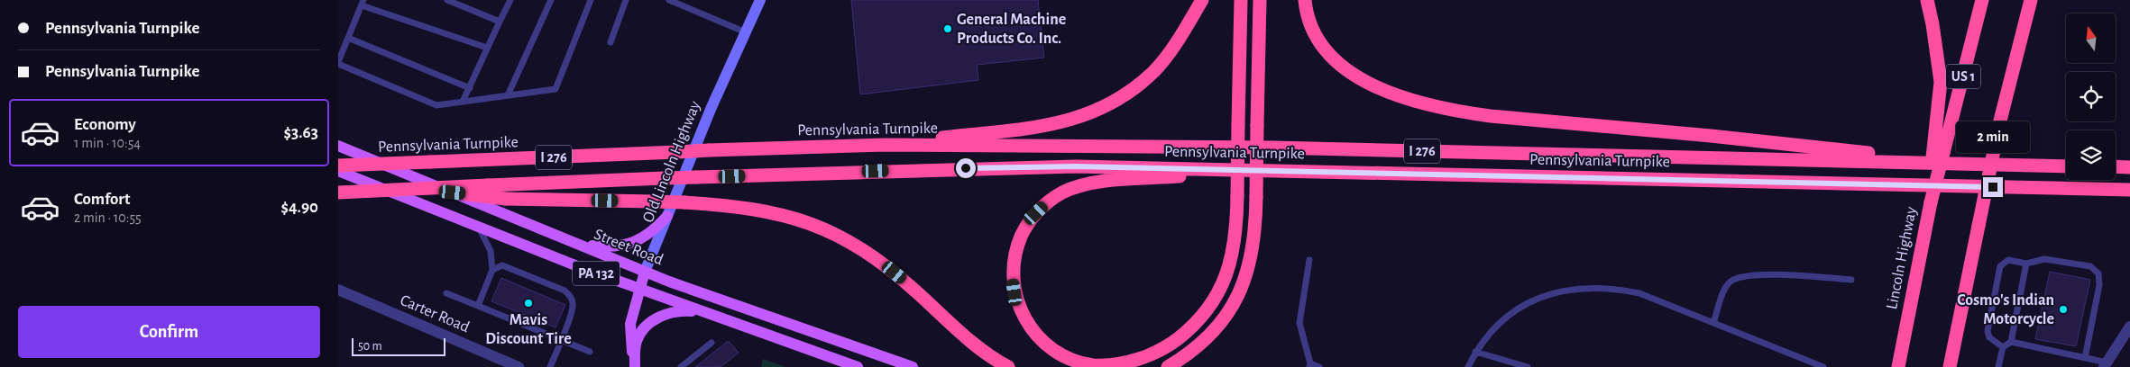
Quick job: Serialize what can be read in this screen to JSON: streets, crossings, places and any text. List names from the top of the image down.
{
  "streets": {
    "highway": [
      "US 1",
      "Pennsylvania Turnpike",
      "I 276",
      "Lincoln Highway"
    ],
    "main road": ["Old Lincoln Highway", "Street Road", "PA 132"],
    "street": ["Carter Road"]
  },
  "crossings": [
    ["Old Lincoln Highway", "Street Road"],
    ["Old Lincoln Highway", "PA 132"]
  ],
  "places": ["General Machine Products Co. Inc.", "Mavis Discount Tire", "Cosmo's Indian Motorcycle"],
  "scale_bar": "50 m",
  "north": "top",
  "page": {
    "banner": ["Pennsylvania Turnpike", "Pennsylvania Turnpike"],
    "list": [
      {
        "name": "Economy",
        "note": "1 min · 10:54",
        "value": "$3.63"
      },
      {
        "name": "Comfort",
        "note": "2 min · 10:55",
        "value": "$4.90"
      }
    ],
    "bubble": "2 min",
    "buttons": "Confirm",
    "scale": "50 m"
  }
}
